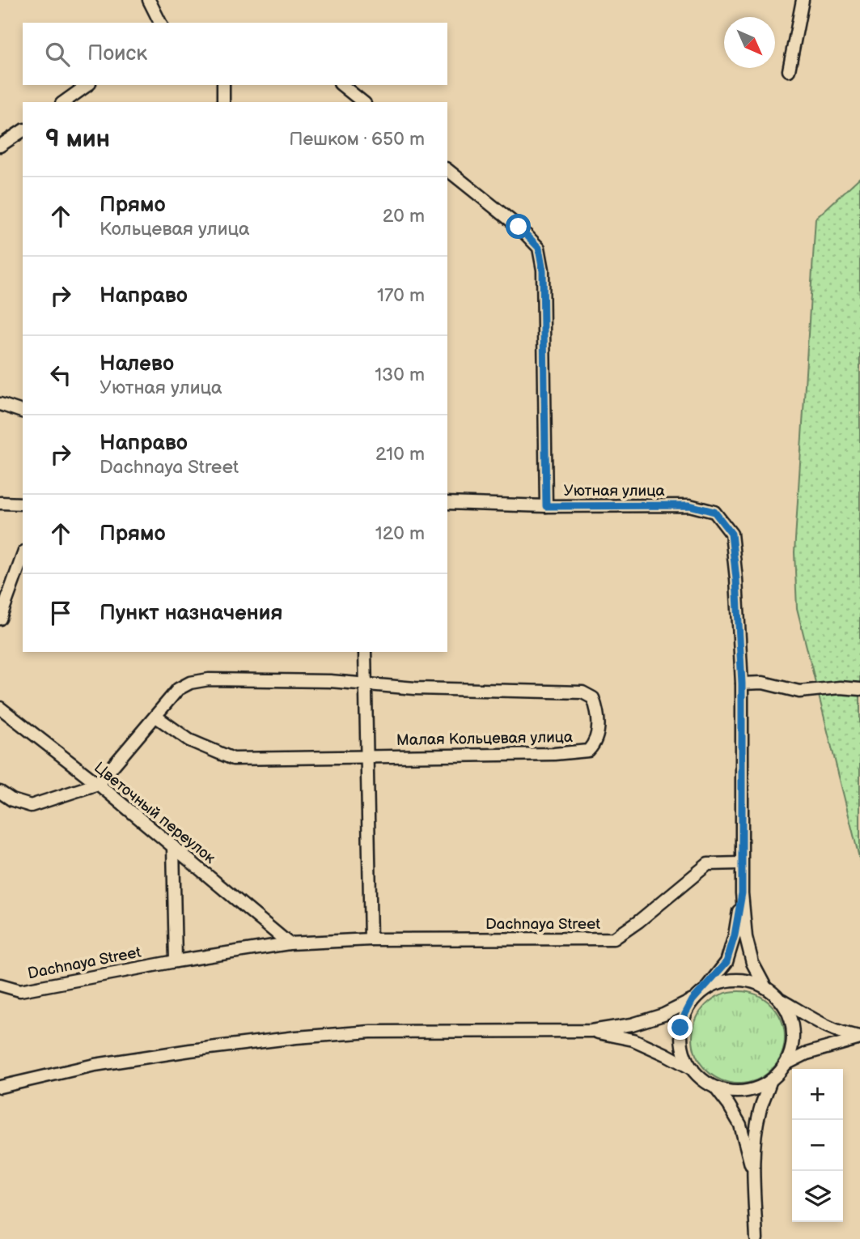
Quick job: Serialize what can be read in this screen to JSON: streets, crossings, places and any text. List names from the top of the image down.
{
  "streets": {
    "street": [
      "Уютная улица",
      "Малая Кольцевая улица",
      "Цветочный переулок",
      "Dachnaya Street"
    ]
  },
  "crossings": [
    ["Малая Кольцевая улица", "Цветочный переулок"],
    ["Цветочный переулок", "Dachnaya Street"]
  ],
  "north": "bottom right",
  "page": {
    "search": "Поиск",
    "heading": ["9 мин", "Пешком · 650 m"],
    "list": [
      ["Прямо", "Кольцевая улица", "20 m"],
      ["Направо", "170 m"],
      ["Налево", "Уютная улица", "130 m"],
      ["Направо", "Dachnaya Street", "210 m"],
      ["Прямо", "120 m"],
      "Пункт назначения"
    ],
    "map_buttons": ["+", "−"]
  }
}
